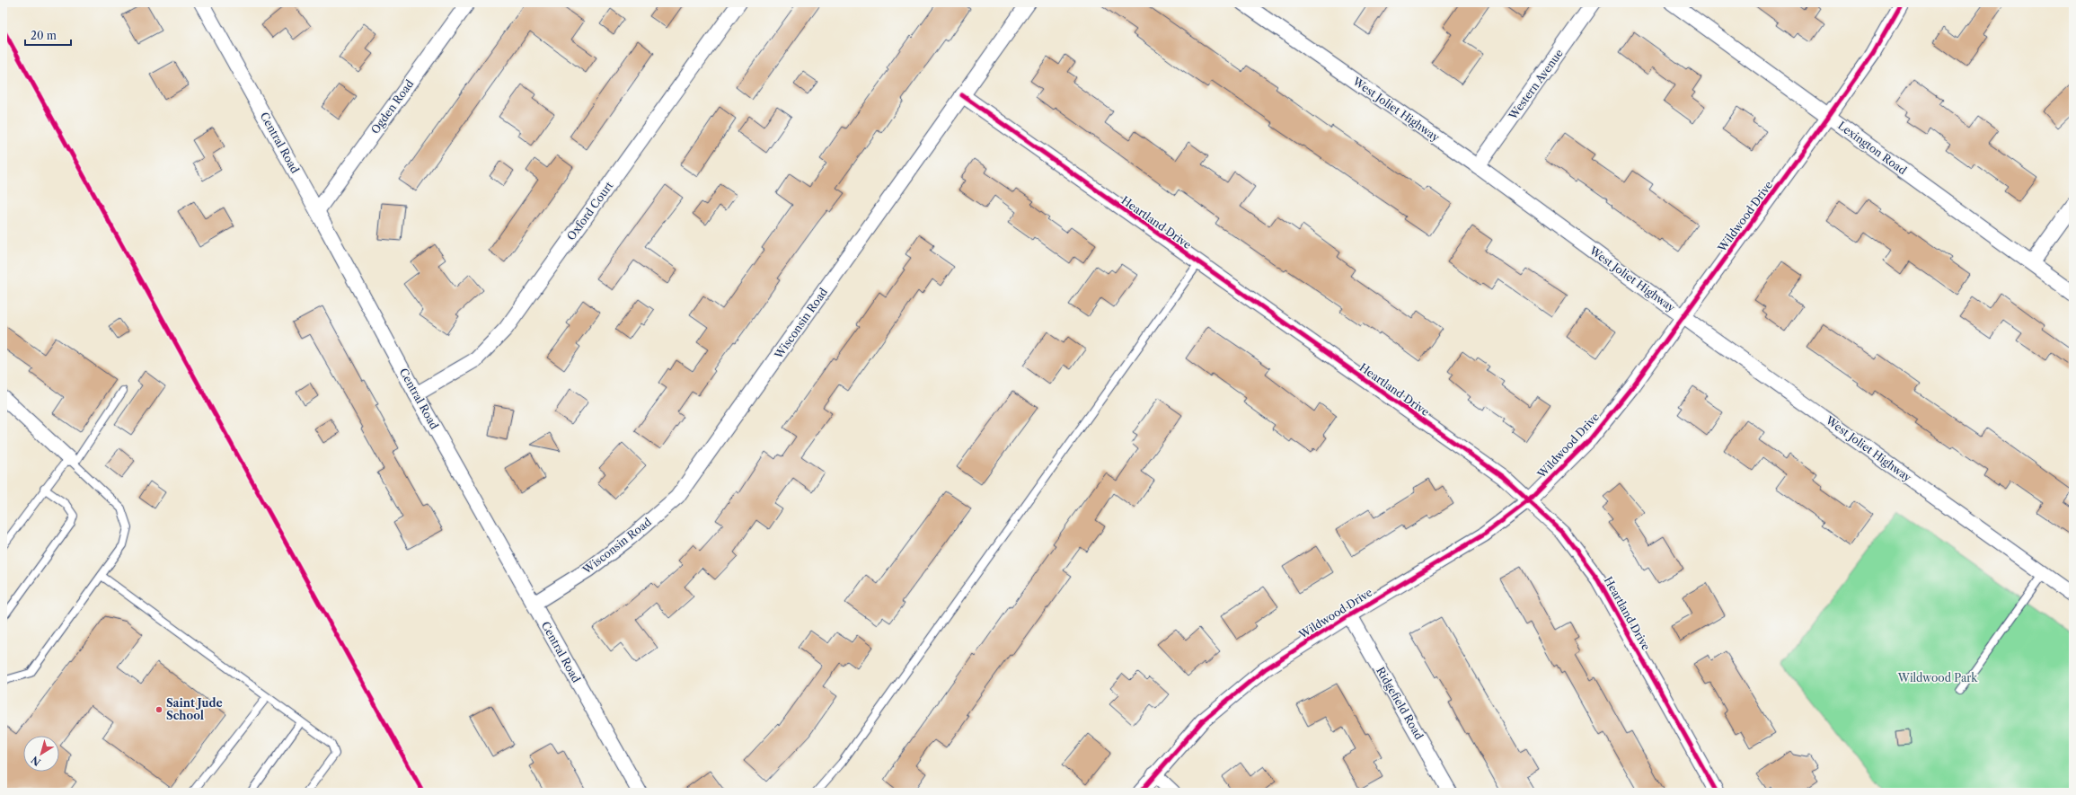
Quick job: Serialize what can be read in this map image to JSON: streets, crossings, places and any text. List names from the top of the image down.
{
  "streets": {
    "street": [
      "Western Avenue",
      "Ogden Road",
      "West Joliet Highway",
      "Central Road",
      "Lexington Road",
      "Oxford Court",
      "Wildwood Drive",
      "Heartland Drive",
      "Wisconsin Road",
      "Ridgefield Road"
    ]
  },
  "crossings": [
    ["Western Avenue", "West Joliet Highway"],
    ["Ogden Road", "Central Road"],
    ["West Joliet Highway", "Wildwood Drive"],
    ["Central Road", "Oxford Court"],
    ["Central Road", "Wisconsin Road"],
    ["Lexington Road", "Wildwood Drive"],
    ["Wildwood Drive", "Heartland Drive"],
    ["Wildwood Drive", "Ridgefield Road"],
    ["Heartland Drive", "Wisconsin Road"]
  ],
  "parks": ["Wildwood Park"],
  "places": ["Saint Jude School"],
  "scale_bar": "20 m",
  "north": "bottom left"
}
